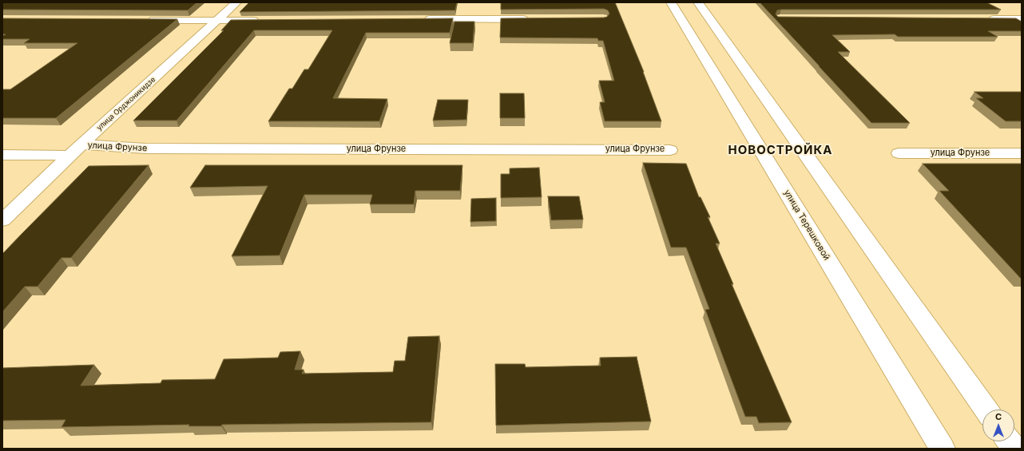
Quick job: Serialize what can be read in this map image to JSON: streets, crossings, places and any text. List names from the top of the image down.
{
  "streets": {
    "street": ["улица Орджоникидзе", "улица Фрунзе", "улица Терешковой"]
  },
  "crossings": [
    ["улица Орджоникидзе", "улица Фрунзе"]
  ],
  "districts": ["НОВОСТРОЙКА"],
  "north": "top"
}
